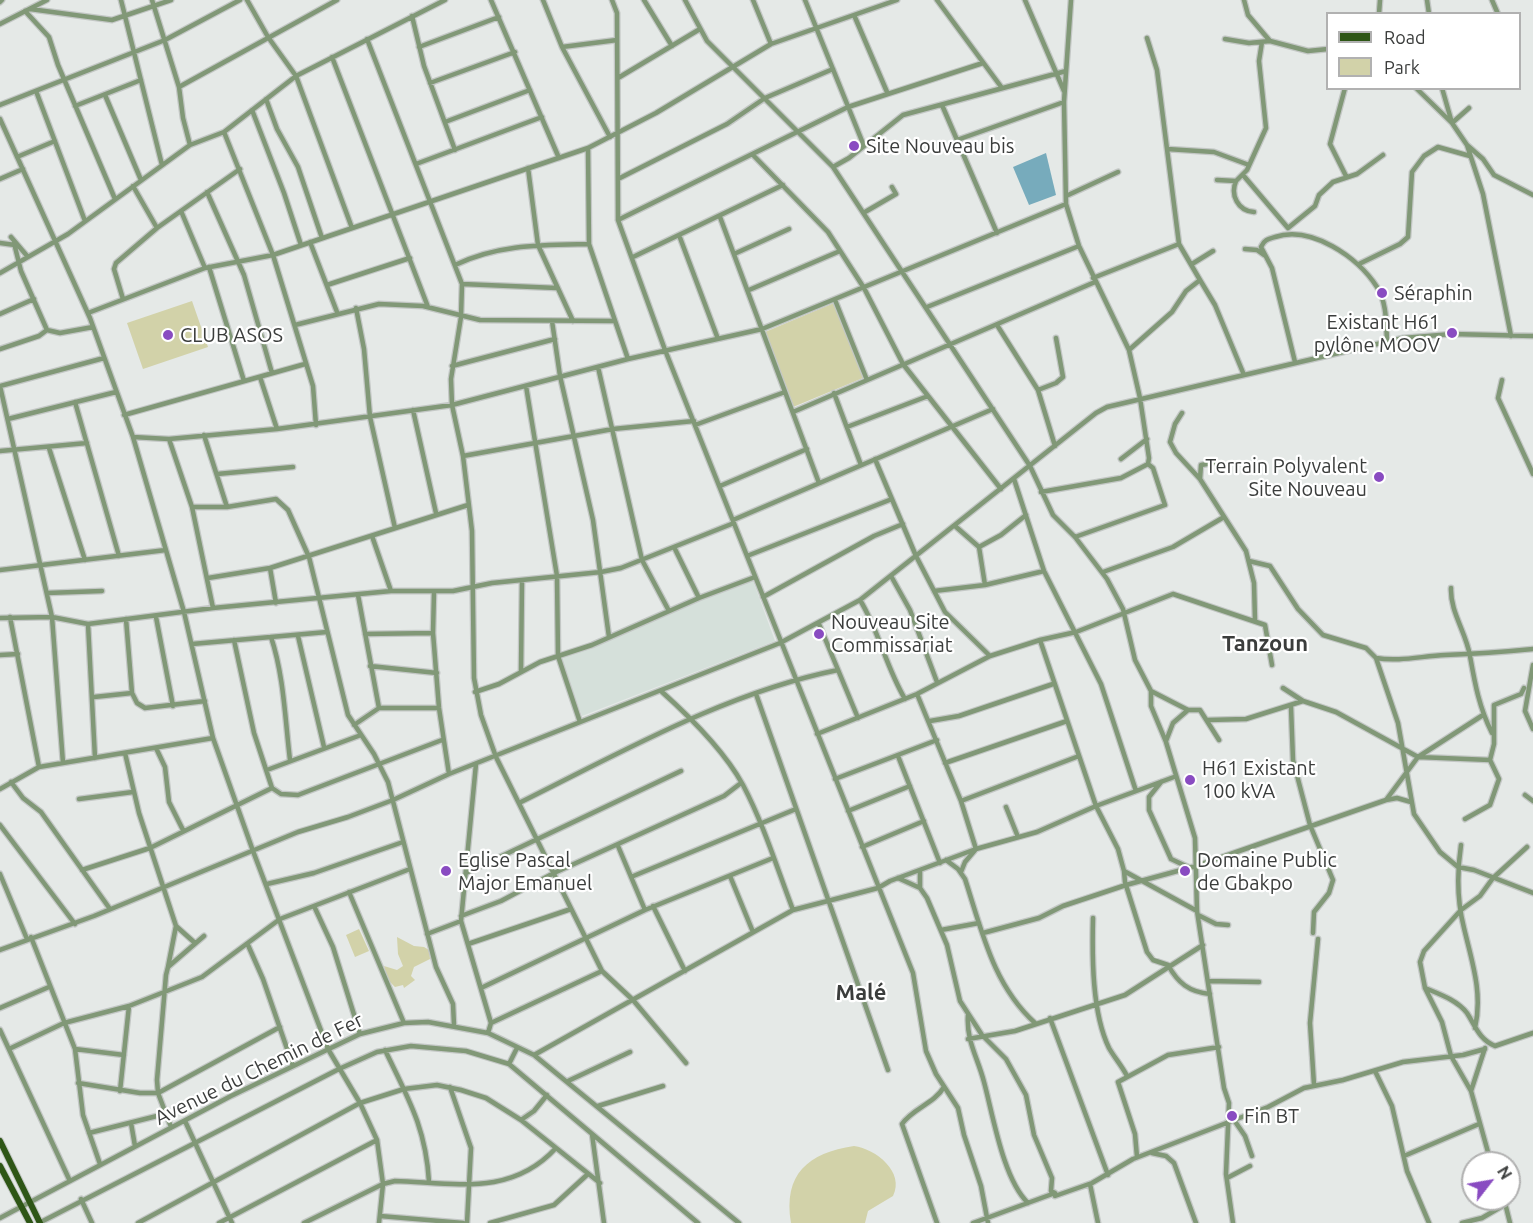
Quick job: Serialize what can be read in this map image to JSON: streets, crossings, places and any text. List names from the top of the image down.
{
  "streets": {
    "street": ["Avenue du Chemin de Fer"]
  },
  "districts": ["Tanzoun", "Malé"],
  "places": [
    "Site Nouveau bis",
    "Séraphin",
    "Existant H61 pylône MOOV",
    "CLUB ASOS",
    "Terrain Polyvalent Site Nouveau",
    "Nouveau Site Commissariat",
    "H61 Existant 100 kVA",
    "Eglise Pascal Major Emanuel",
    "Domaine Public de Gbakpo",
    "Fin BT"
  ],
  "legend": ["Road", "Park"],
  "north": "top right"
}
